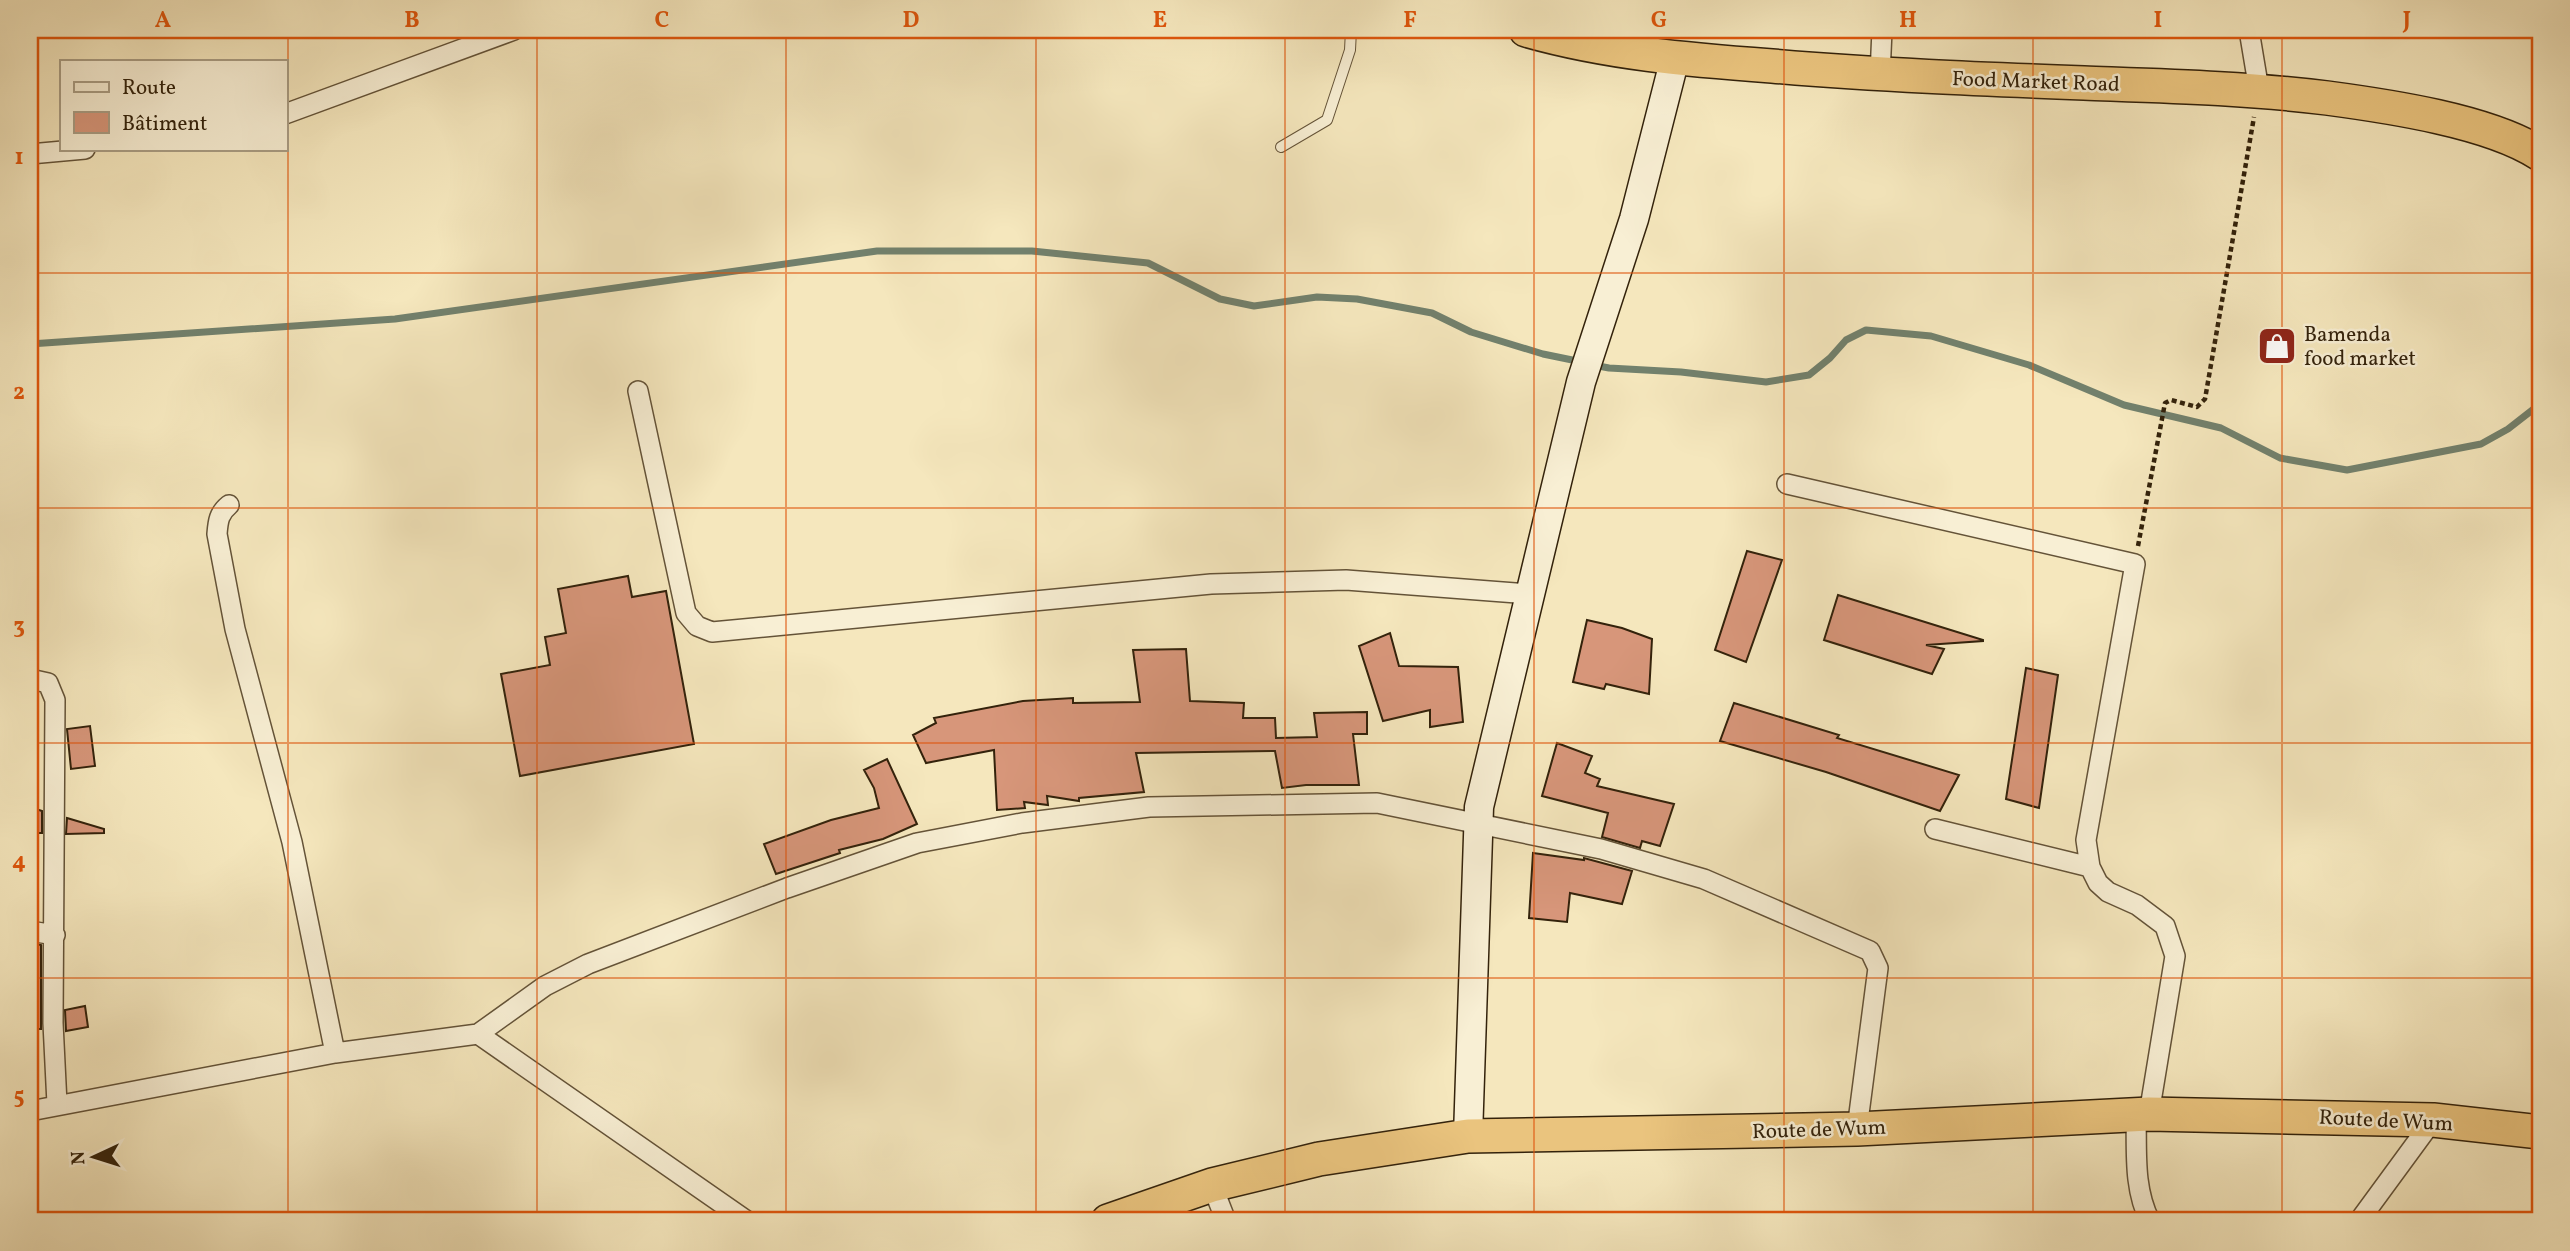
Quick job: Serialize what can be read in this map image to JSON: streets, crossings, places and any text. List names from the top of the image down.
{
  "streets": {
    "highway": ["Food Market Road", "Route de Wum"]
  },
  "places": {
    "shop": ["Bamenda food market"]
  },
  "legend": ["Route", "Bâtiment"],
  "north": "left",
  "grid": {
    "columns": [
      "A",
      "B",
      "C",
      "D",
      "E",
      "F",
      "G",
      "H",
      "I",
      "J"
    ],
    "rows": [
      "1",
      "2",
      "3",
      "4",
      "5"
    ]
  }
}
